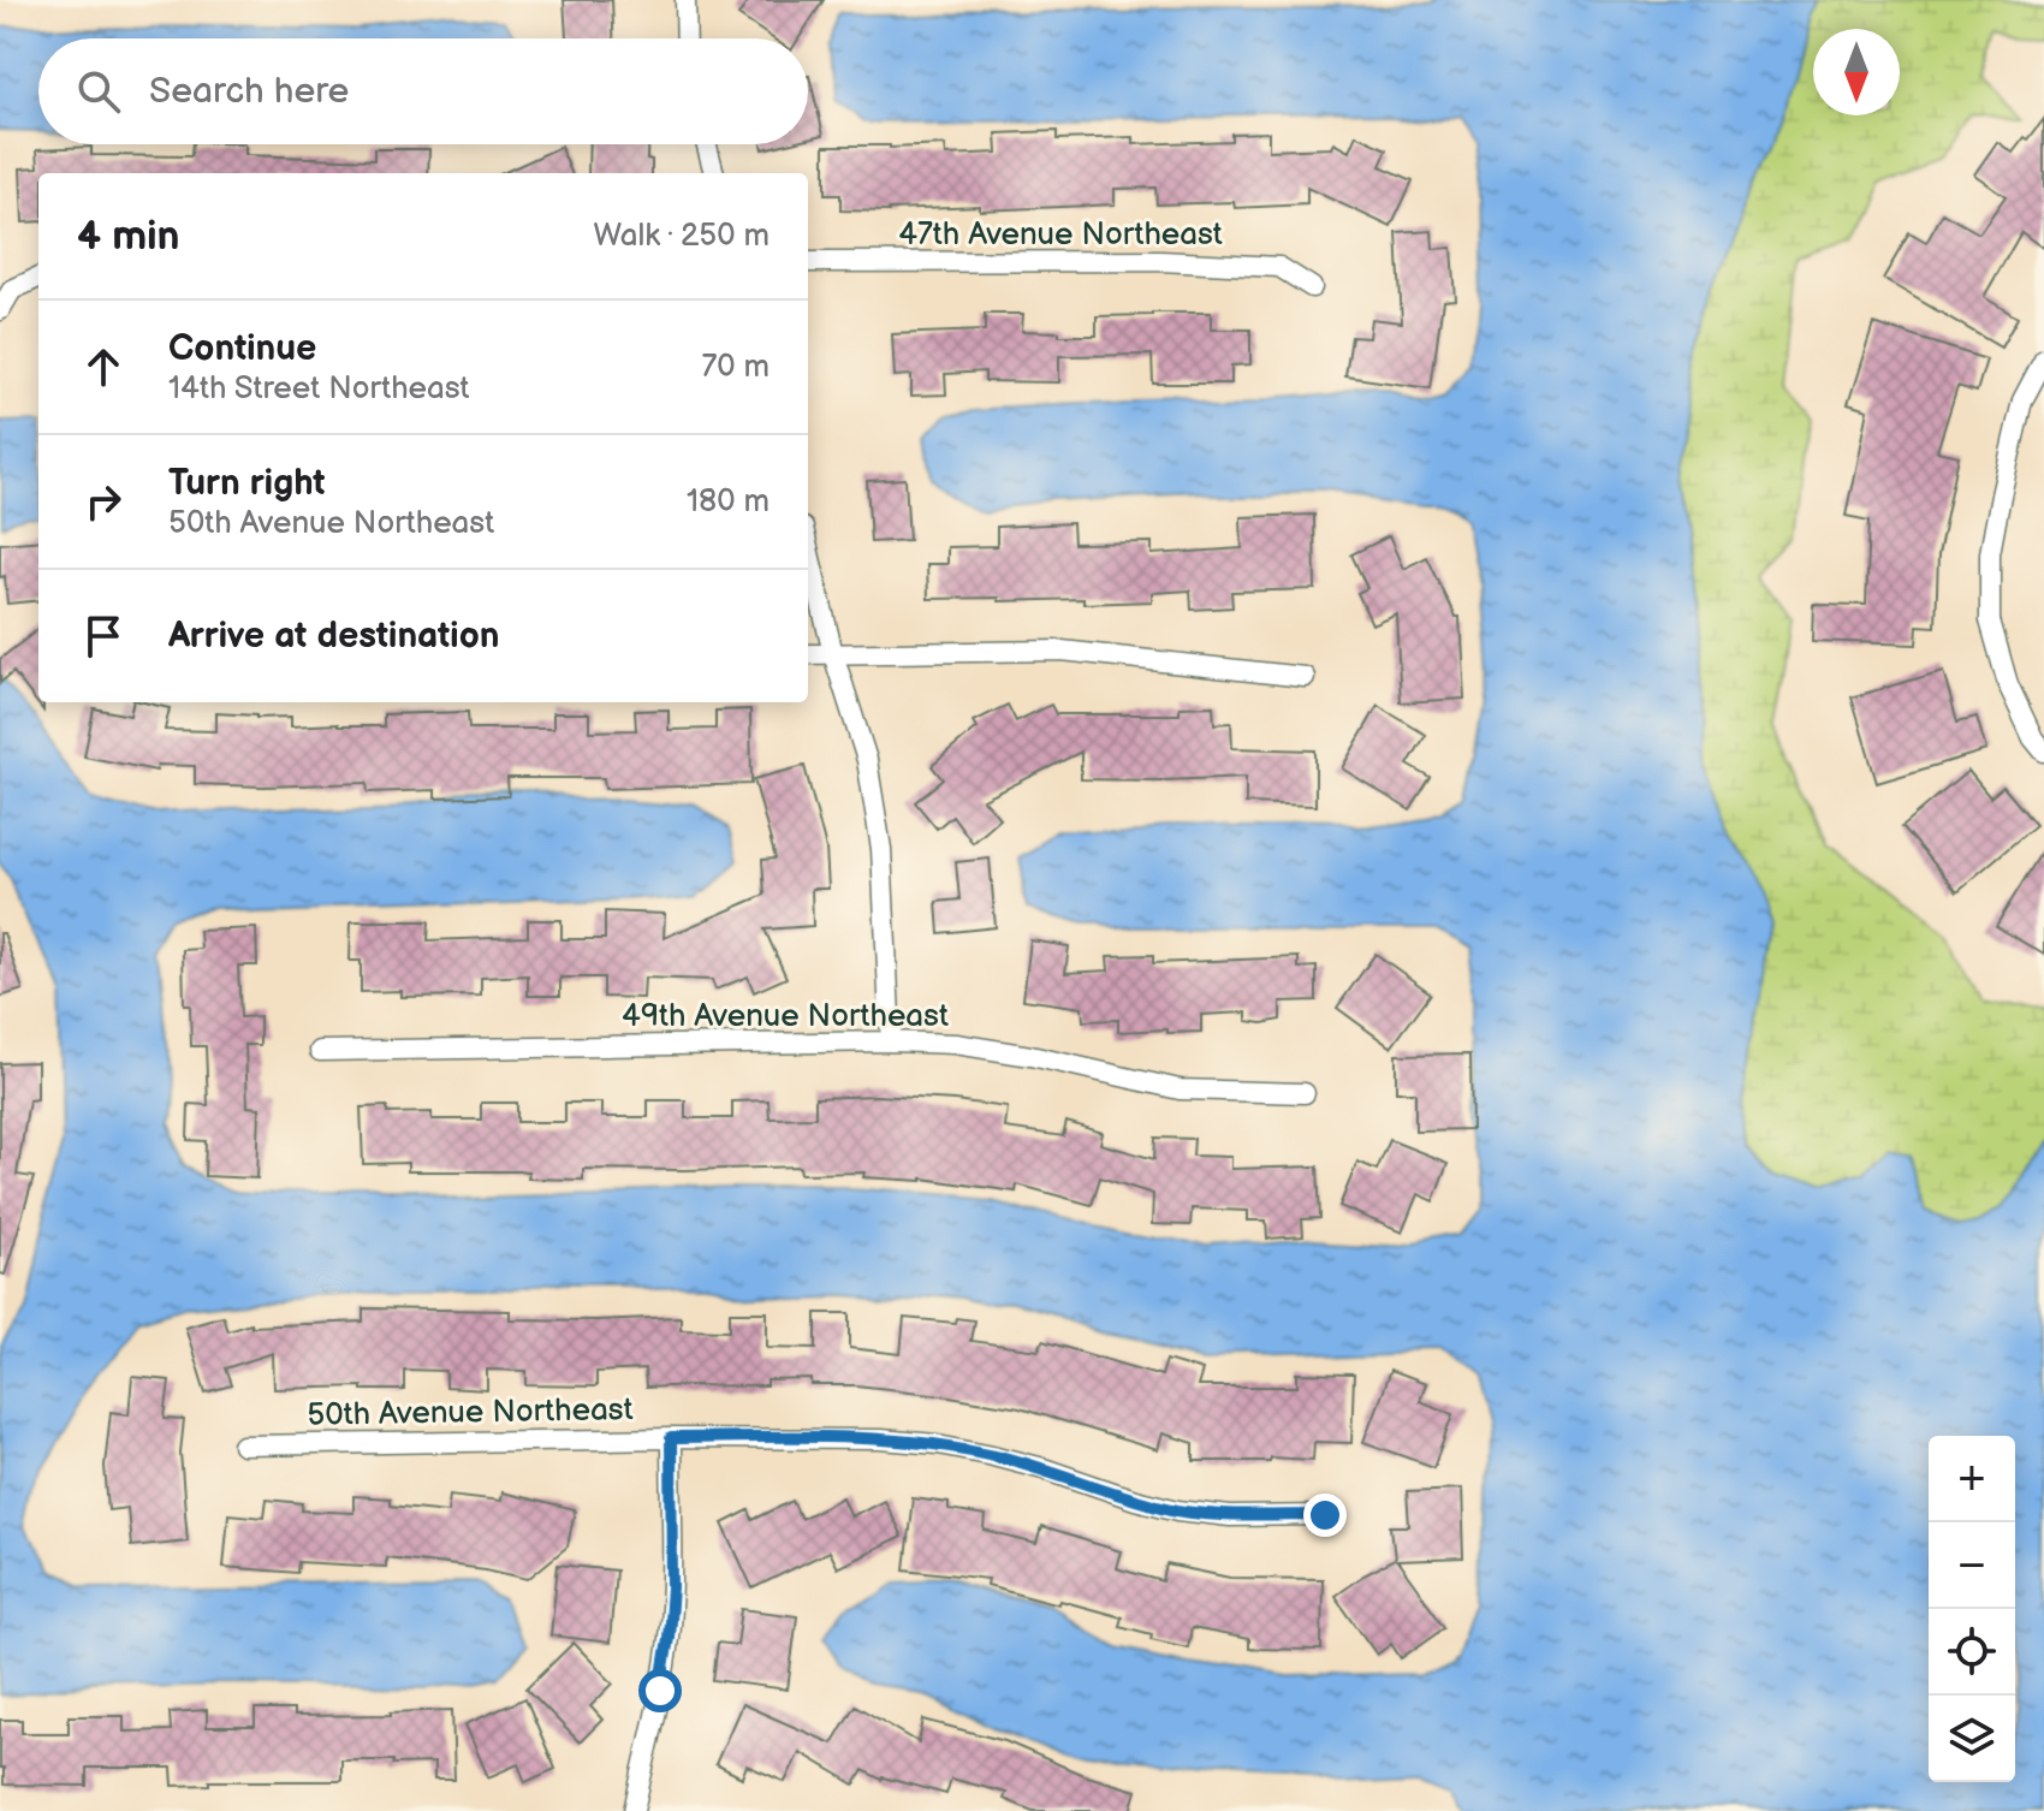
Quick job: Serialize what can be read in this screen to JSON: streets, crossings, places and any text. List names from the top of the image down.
{
  "streets": {
    "street": ["47th Avenue Northeast", "49th Avenue Northeast", "50th Avenue Northeast"]
  },
  "north": "bottom",
  "page": {
    "search": "Search here",
    "heading": ["4 min", "Walk · 250 m"],
    "list": [
      ["Continue", "14th Street Northeast", "70 m"],
      ["Turn right", "50th Avenue Northeast", "180 m"],
      "Arrive at destination"
    ],
    "map_buttons": ["+", "−"]
  }
}
